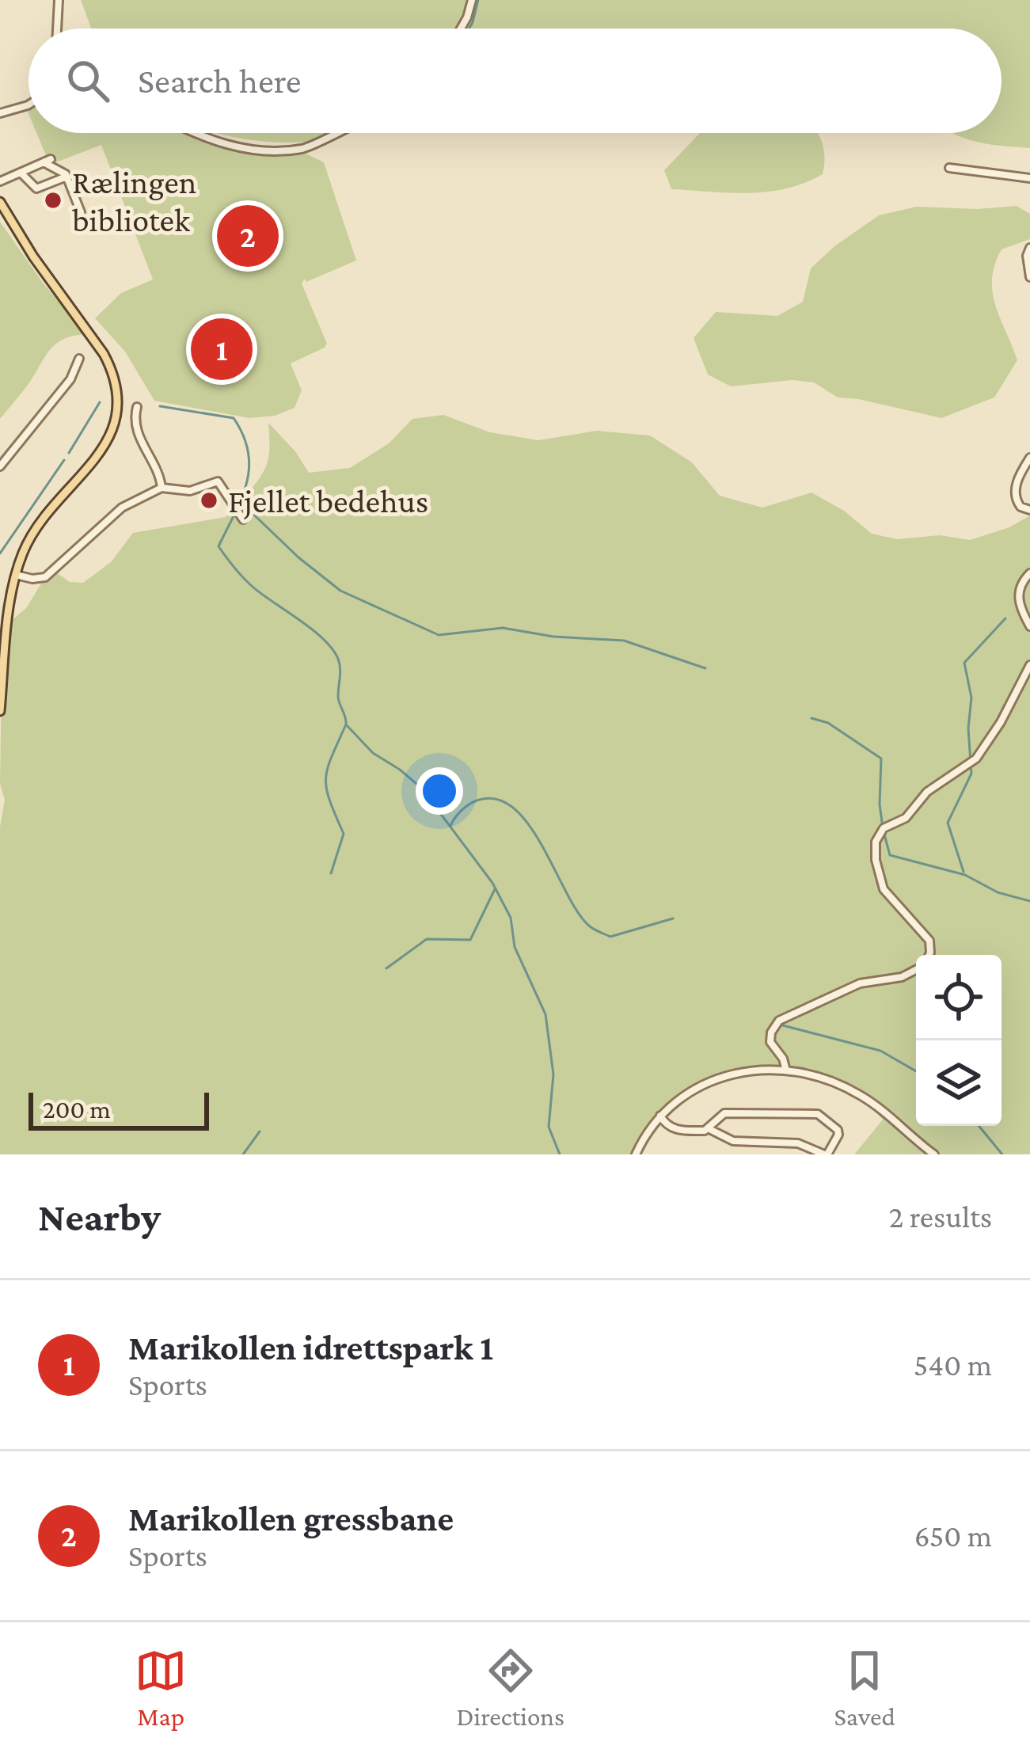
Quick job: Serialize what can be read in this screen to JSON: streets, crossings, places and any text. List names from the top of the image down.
{
  "places": ["Rælingen bibliotek", "Fjellet bedehus"],
  "scale_bar": "200 m",
  "page": {
    "search": "Search here",
    "pins": ["2", "1"],
    "scale": "200 m",
    "heading": ["Nearby", "2 results"],
    "list": [
      {
        "mark": "1",
        "name": "Marikollen idrettspark 1",
        "note": "Sports",
        "value": "540 m"
      },
      {
        "mark": "2",
        "name": "Marikollen gressbane",
        "note": "Sports",
        "value": "650 m"
      }
    ],
    "nav": ["Map", "Directions", "Saved"]
  }
}
